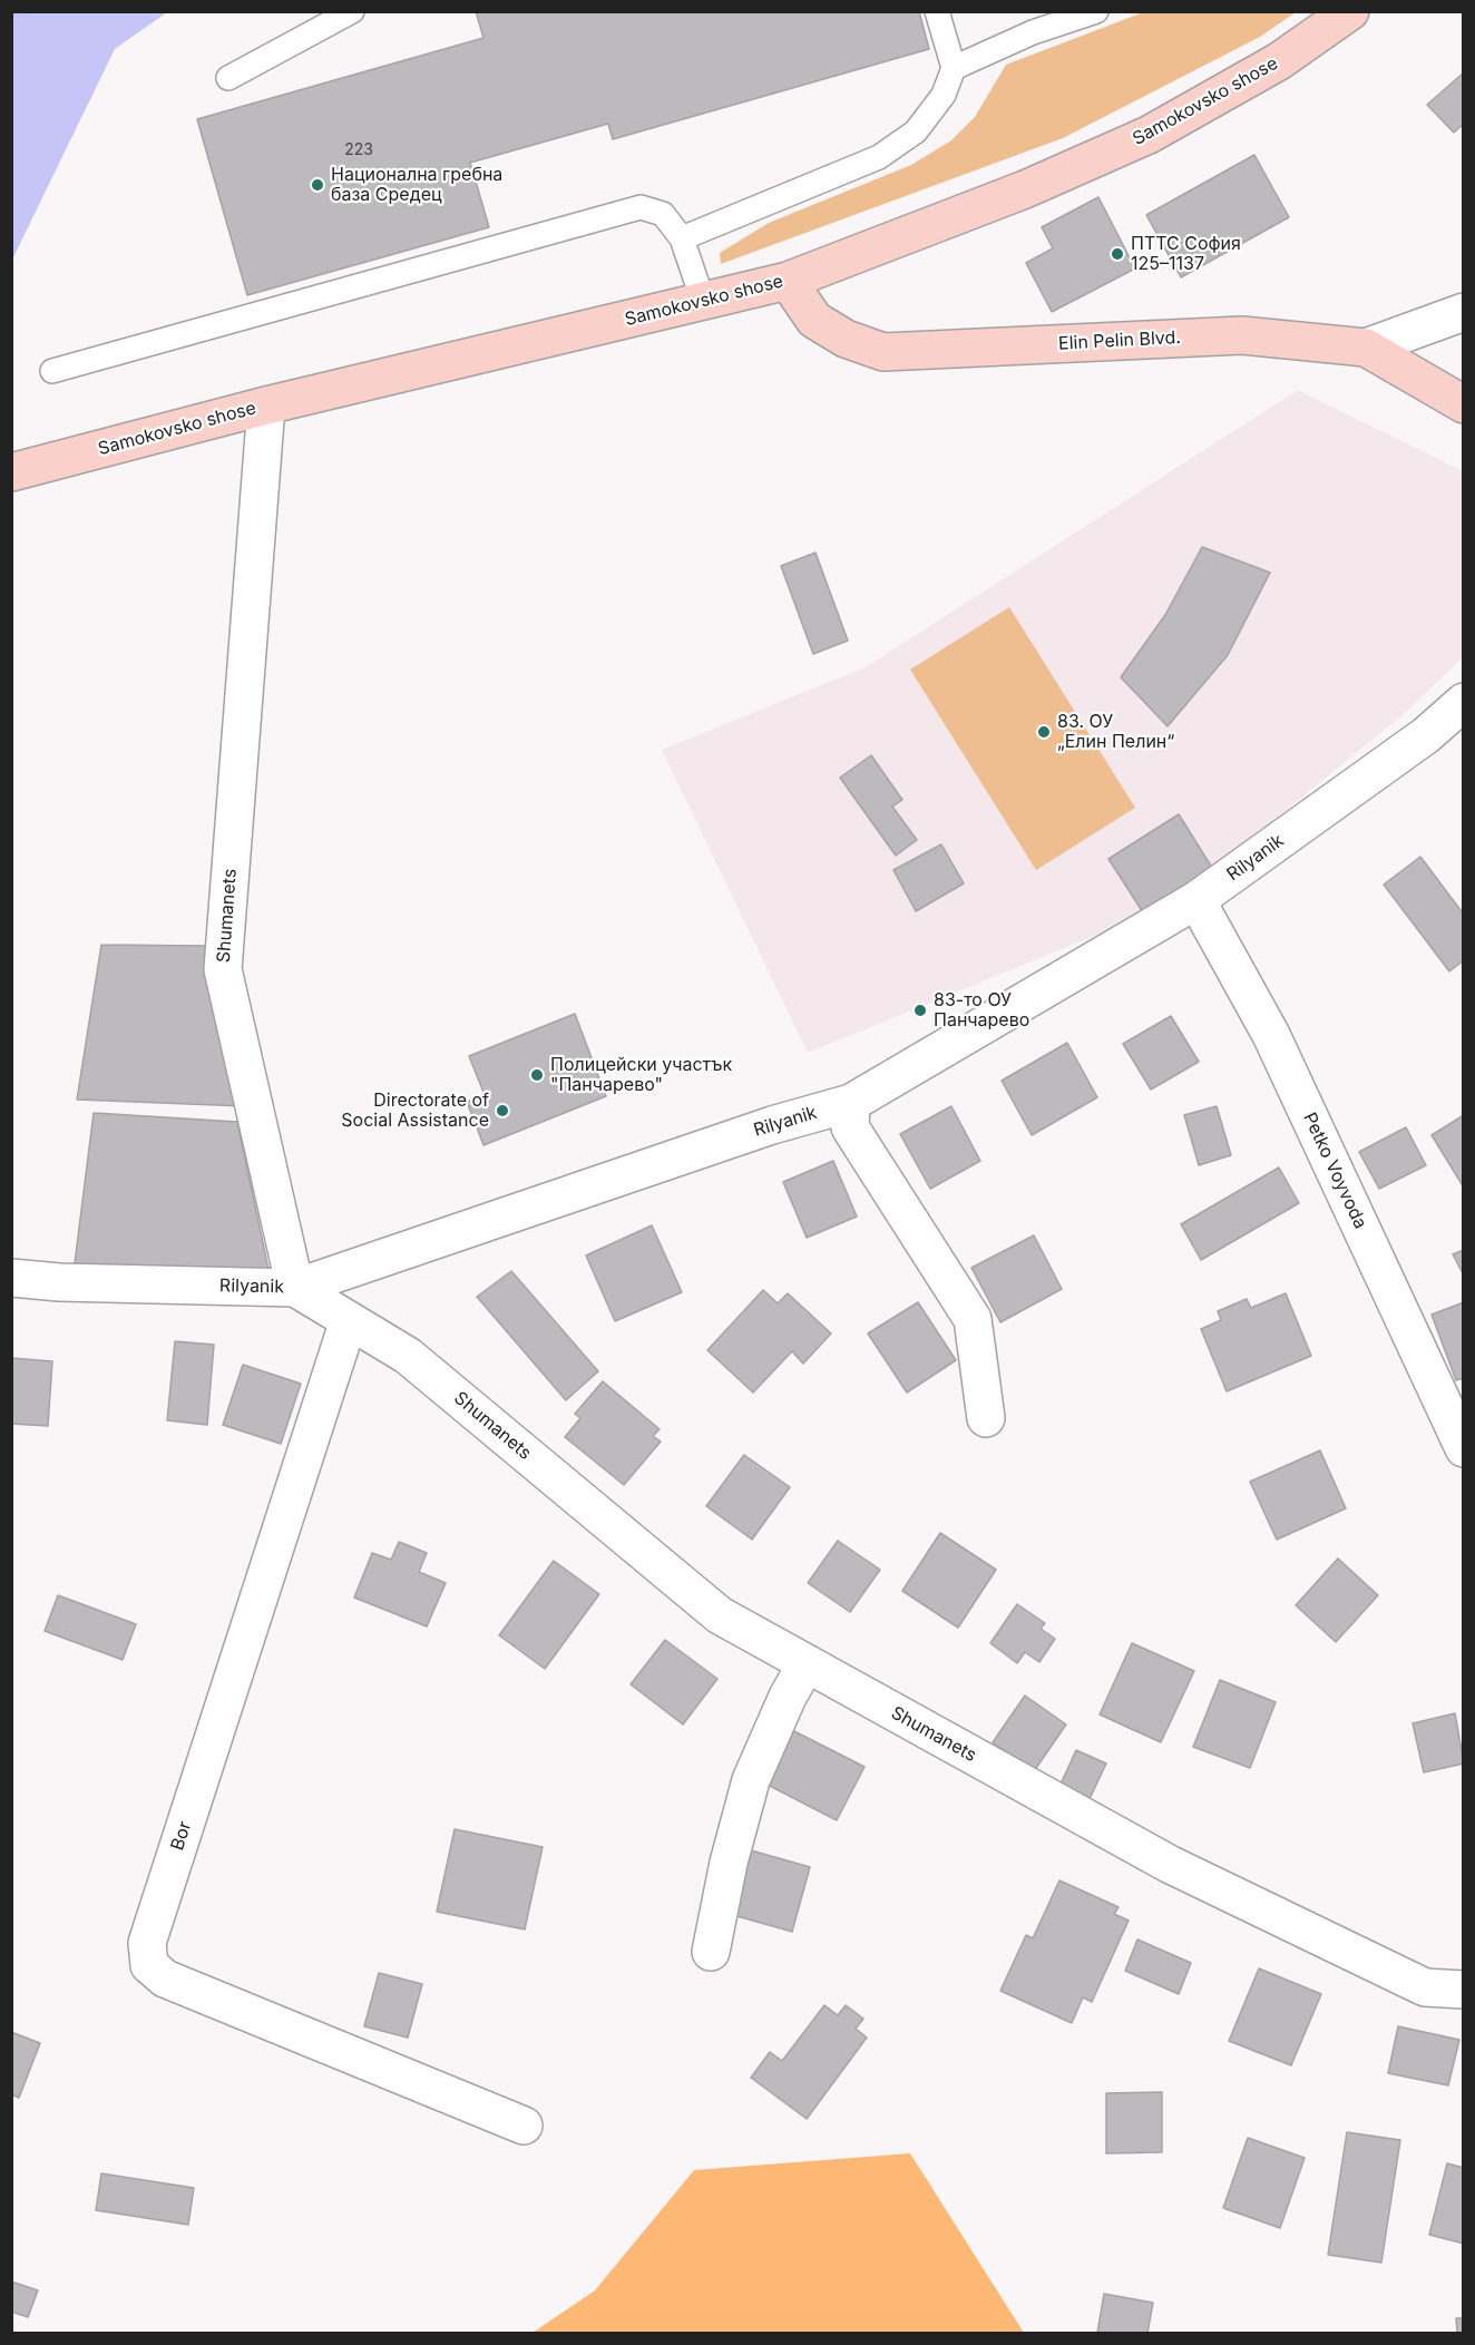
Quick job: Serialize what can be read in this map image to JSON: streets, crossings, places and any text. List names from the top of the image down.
{
  "streets": {
    "main road": ["Samokovsko shose", "Elin Pelin Blvd."],
    "street": [
      "Rilyanik",
      "Shumanets",
      "Petko Voyvoda",
      "Bor"
    ]
  },
  "crossings": [
    ["Samokovsko shose", "Elin Pelin Blvd."],
    ["Samokovsko shose", "Shumanets"],
    ["Rilyanik", "Shumanets"],
    ["Rilyanik", "Petko Voyvoda"],
    ["Shumanets", "Bor"]
  ],
  "places": [
    "Национална гребна база Средец",
    "ПТТС София 125–1137",
    "83. ОУ „Елин Пелин“",
    "83-то ОУ Панчарево",
    "Полицейски участък \"Панчарево\"",
    "Directorate of Social Assistance"
  ],
  "house_numbers": ["223"]
}
